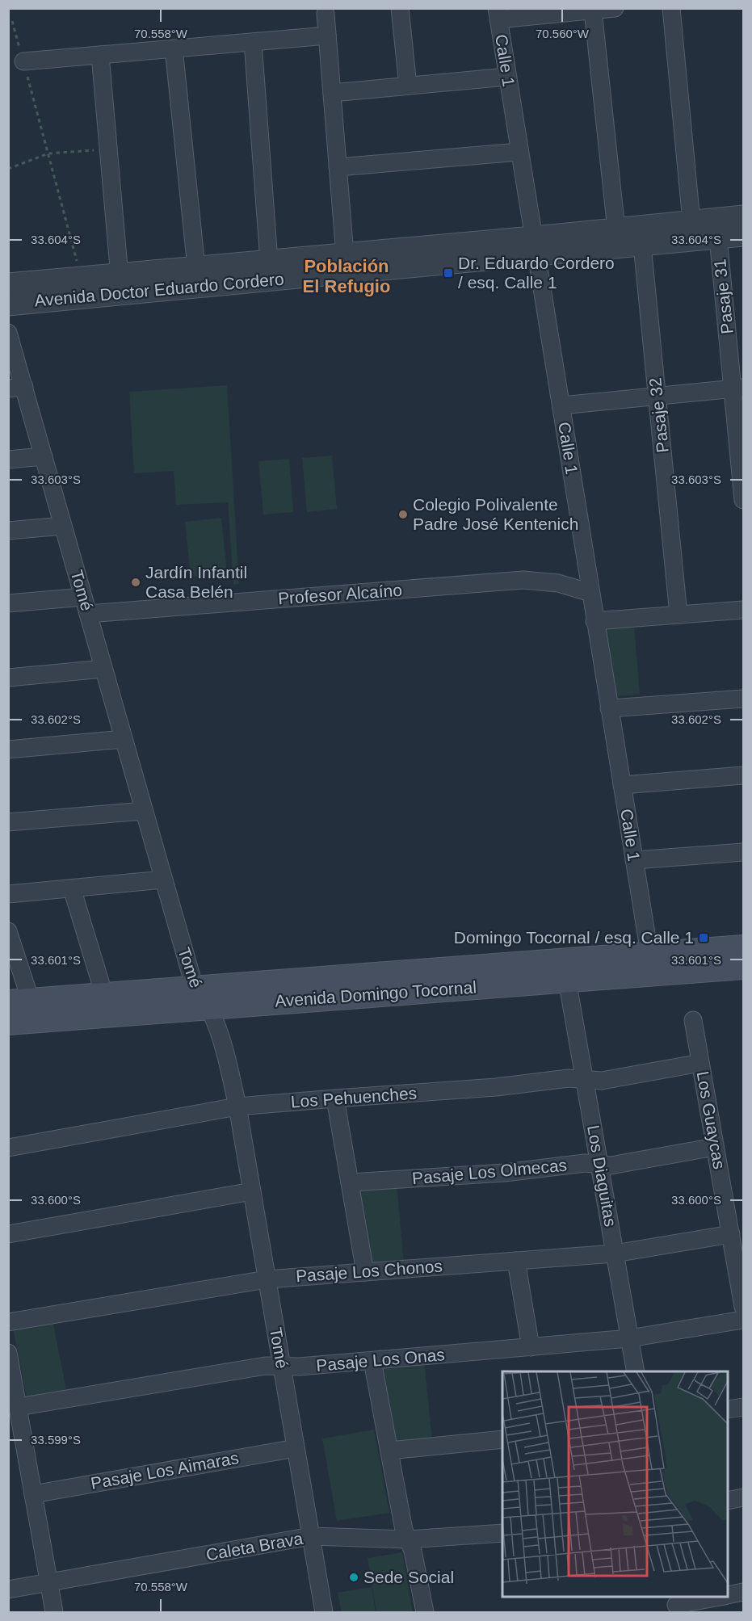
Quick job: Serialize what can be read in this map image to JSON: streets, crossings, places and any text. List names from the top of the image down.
{
  "streets": {
    "main road": ["Avenida Domingo Tocornal"],
    "street": [
      "Calle 1",
      "Avenida Doctor Eduardo Cordero",
      "Pasaje 31",
      "Pasaje 32",
      "Tomé",
      "Profesor Alcaíno",
      "Los Pehuenches",
      "Los Guaycas",
      "Pasaje Los Olmecas",
      "Los Diaguitas",
      "Pasaje Los Chonos",
      "Pasaje Los Onas",
      "Pasaje Los Aimaras",
      "Caleta Brava"
    ]
  },
  "crossings": [
    ["Calle 1", "Avenida Doctor Eduardo Cordero"],
    ["Calle 1", "Profesor Alcaíno"],
    ["Calle 1", "Avenida Domingo Tocornal"],
    ["Avenida Doctor Eduardo Cordero", "Pasaje 31"],
    ["Avenida Doctor Eduardo Cordero", "Pasaje 32"],
    ["Tomé", "Profesor Alcaíno"],
    ["Tomé", "Avenida Domingo Tocornal"],
    ["Tomé", "Los Pehuenches"],
    ["Tomé", "Pasaje Los Chonos"],
    ["Tomé", "Pasaje Los Onas"],
    ["Tomé", "Pasaje Los Aimaras"],
    ["Tomé", "Caleta Brava"],
    ["Avenida Domingo Tocornal", "Los Diaguitas"],
    ["Los Pehuenches", "Los Guaycas"],
    ["Los Pehuenches", "Los Diaguitas"],
    ["Los Guaycas", "Pasaje Los Olmecas"],
    ["Los Guaycas", "Pasaje Los Chonos"],
    ["Pasaje Los Olmecas", "Los Diaguitas"],
    ["Los Diaguitas", "Pasaje Los Chonos"],
    ["Los Diaguitas", "Pasaje Los Onas"]
  ],
  "districts": ["Población El Refugio"],
  "places": {
    "transit": ["Dr. Eduardo Cordero / esq. Calle 1", "Domingo Tocornal / esq. Calle 1"],
    "other": ["Colegio Polivalente Padre José Kentenich", "Jardín Infantil Casa Belén", "Sede Social"]
  },
  "coordinates": [
    "70.558°W",
    "70.560°W",
    "33.604°S",
    "33.603°S",
    "33.602°S",
    "33.601°S",
    "33.600°S",
    "33.599°S"
  ]
}
